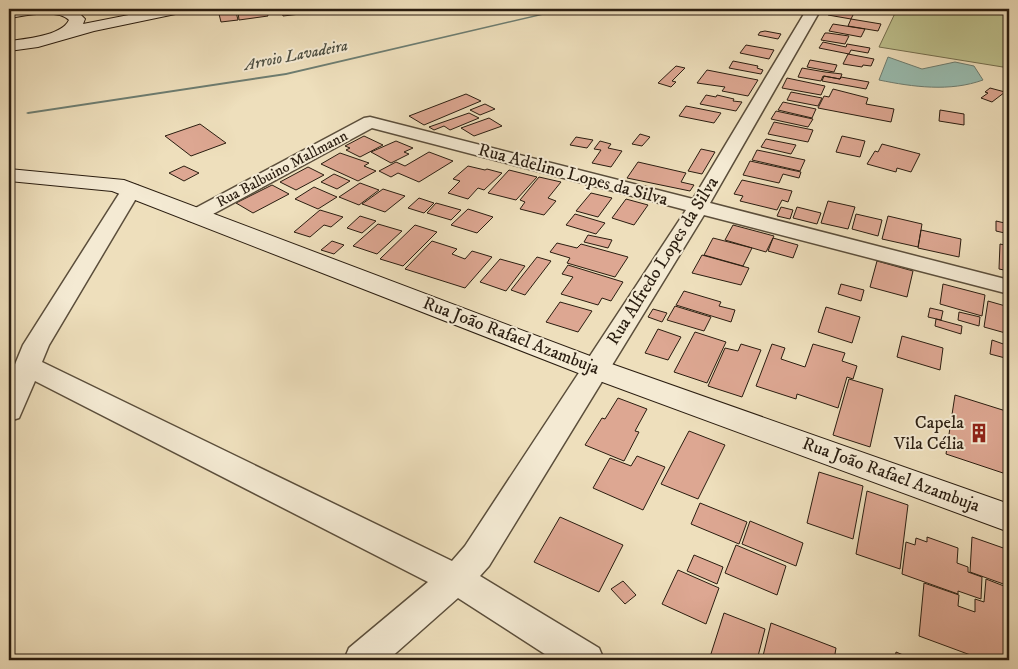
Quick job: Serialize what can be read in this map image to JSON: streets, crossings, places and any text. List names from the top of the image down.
{
  "streets": {
    "street": [
      "Rua Balbuino Mallmann",
      "Rua Adelino Lopes da Silva",
      "Rua Alfredo Lopes da Silva",
      "Rua João Rafael Azambuja"
    ]
  },
  "crossings": [
    ["Rua Balbuino Mallmann", "Rua Adelino Lopes da Silva"],
    ["Rua Balbuino Mallmann", "Rua João Rafael Azambuja"],
    ["Rua Adelino Lopes da Silva", "Rua Alfredo Lopes da Silva"],
    ["Rua Alfredo Lopes da Silva", "Rua João Rafael Azambuja"]
  ],
  "water": ["Arroio Lavadeira"],
  "places": {
    "building": ["Capela Vila Célia"]
  }
}
